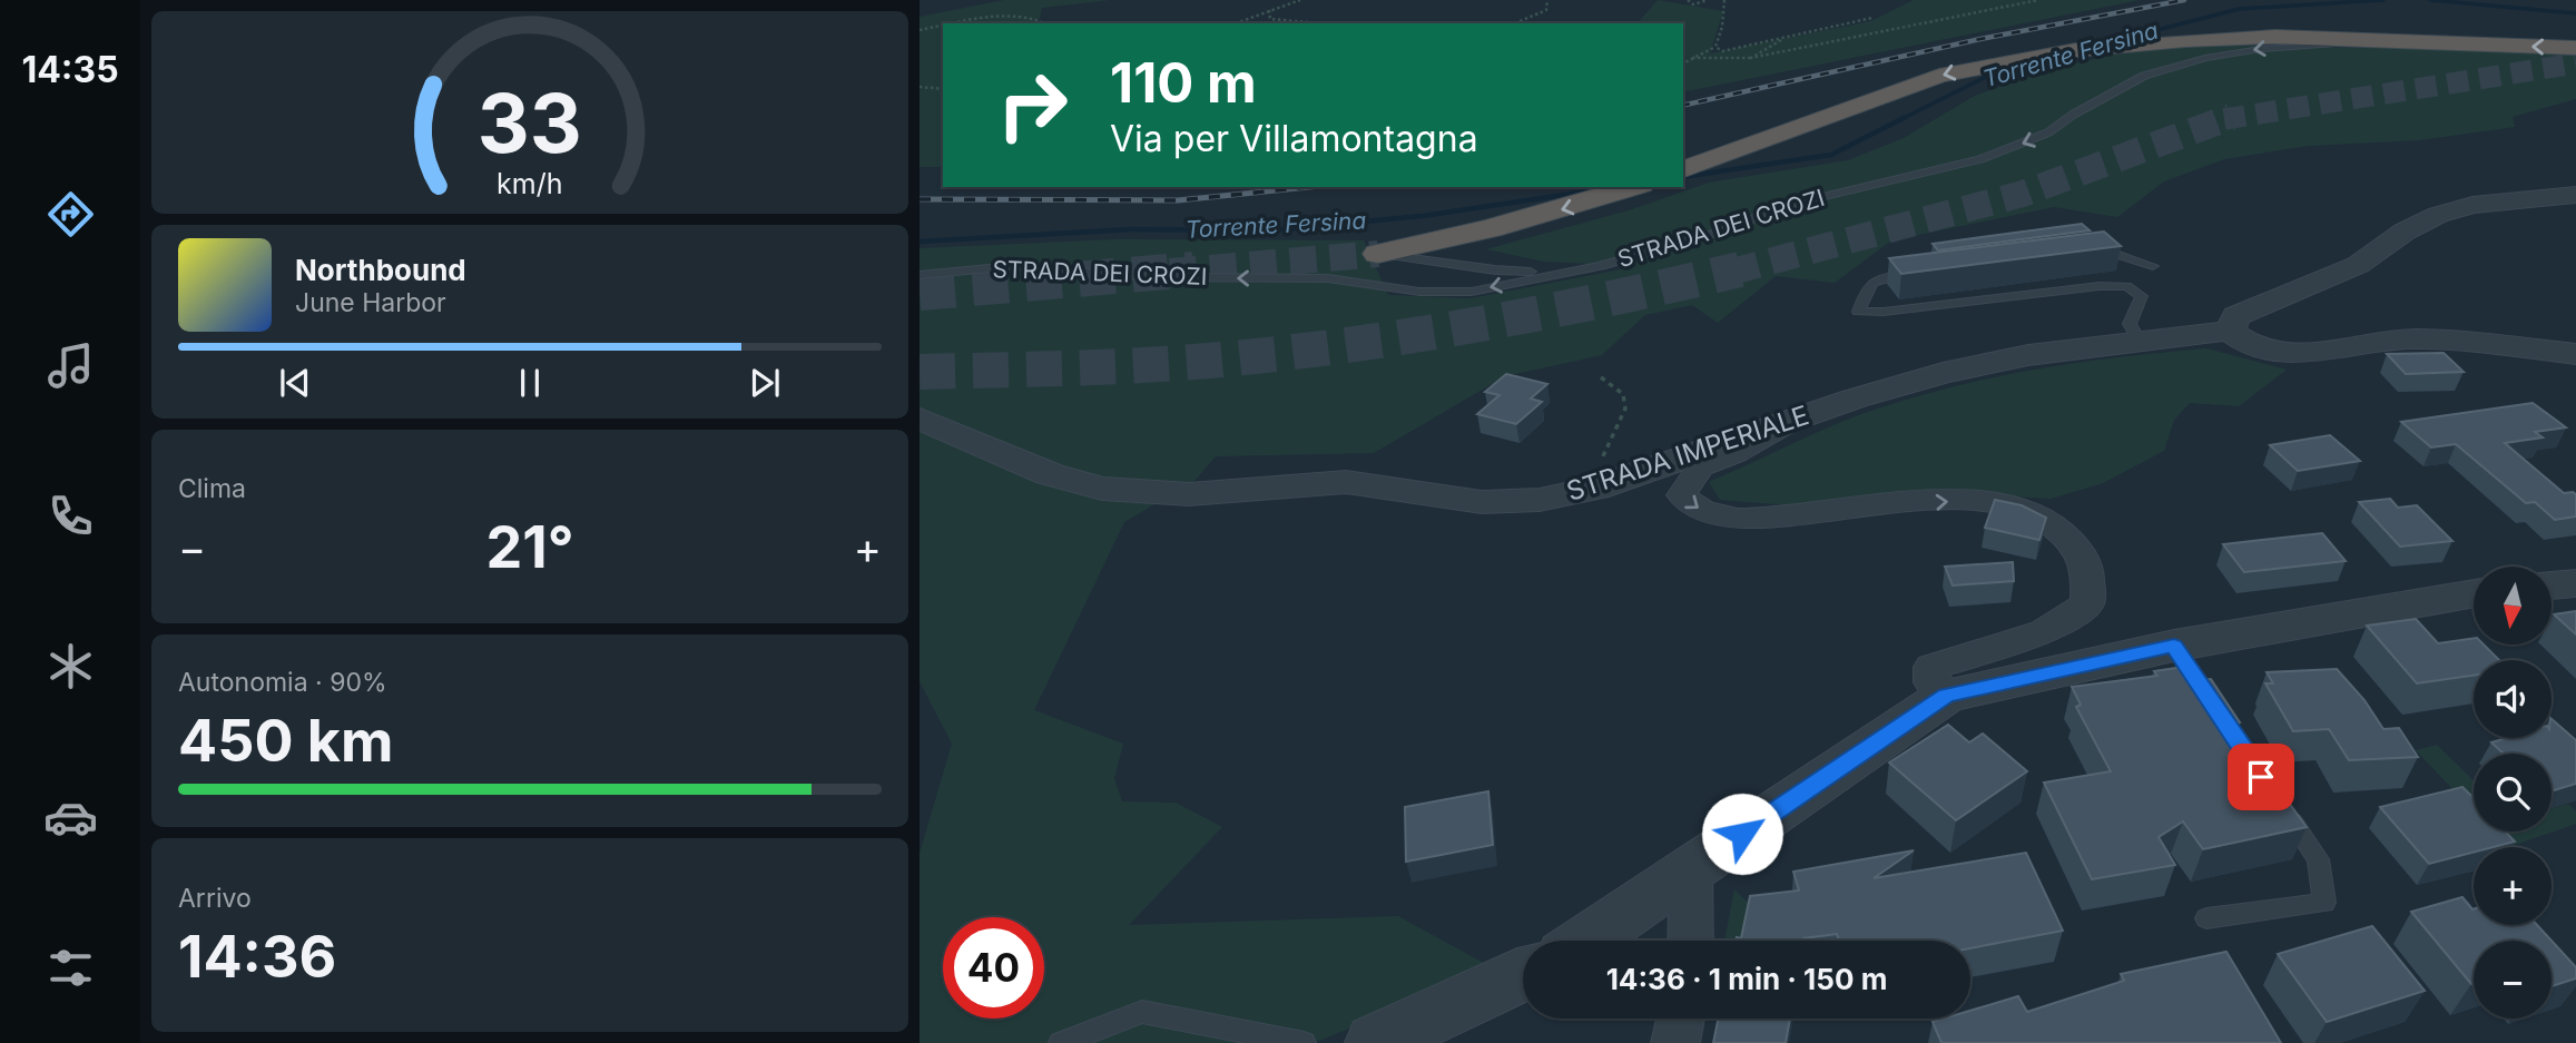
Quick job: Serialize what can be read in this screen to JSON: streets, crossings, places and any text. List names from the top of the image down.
{
  "streets": {
    "street": ["STRADA IMPERIALE"],
    "lane": ["STRADA DEI CROZI"]
  },
  "one_way": ["STRADA DEI CROZI"],
  "water": ["Torrente Fersina"],
  "north": "bottom",
  "page": {
    "tabs": "14:35",
    "turn": ["110 m", "Via per Villamontagna"],
    "song": ["Northbound", "June Harbor"],
    "tile": [
      "Clima",
      ["Autonomia · 90%", "450 km"],
      ["Arrivo", "14:36"]
    ],
    "heat": ["−", "21°", "+"],
    "map_buttons": ["+", "−"],
    "limit": "40",
    "trip": "14:36 · 1 min · 150 m",
    "gauge": ["33", "km/h"]
  }
}
